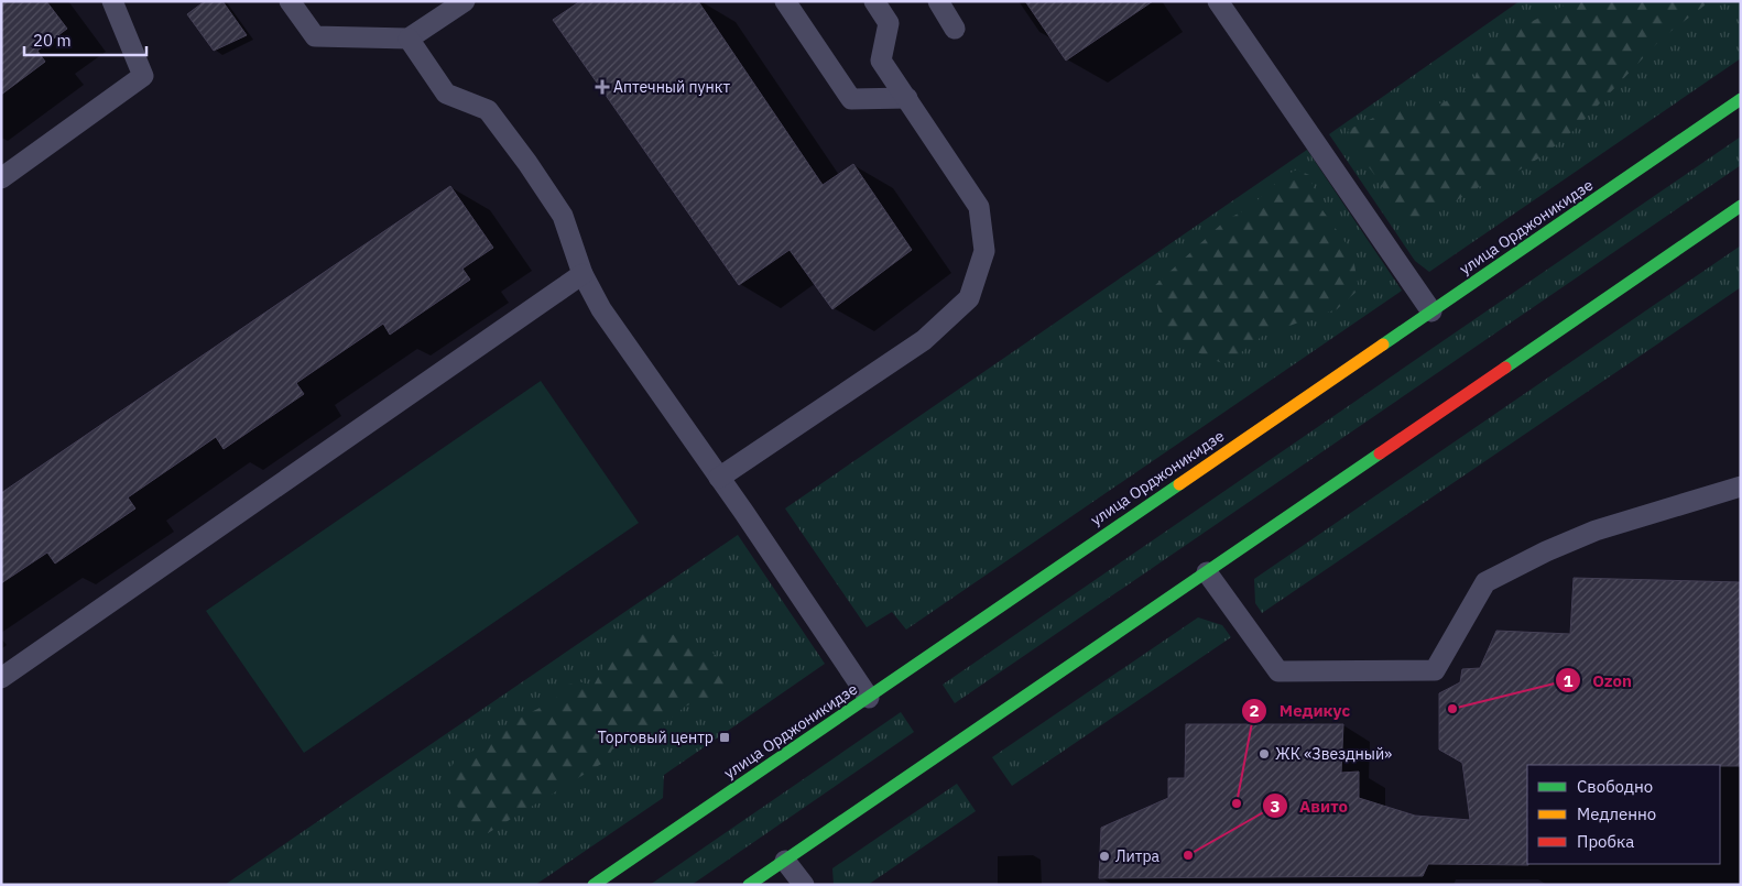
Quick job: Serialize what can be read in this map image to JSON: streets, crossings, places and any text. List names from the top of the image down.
{
  "streets": {
    "street": ["улица Орджоникидзе"]
  },
  "places": {
    "health": ["Аптечный пункт"],
    "other": [
      "Ozon",
      "ЖК «Звездный»",
      "Медикус",
      "Авито",
      "Литра"
    ],
    "transit": ["Торговый центр"]
  },
  "legend": ["Свободно", "Медленно", "Пробка"],
  "scale_bar": "20 m"
}
